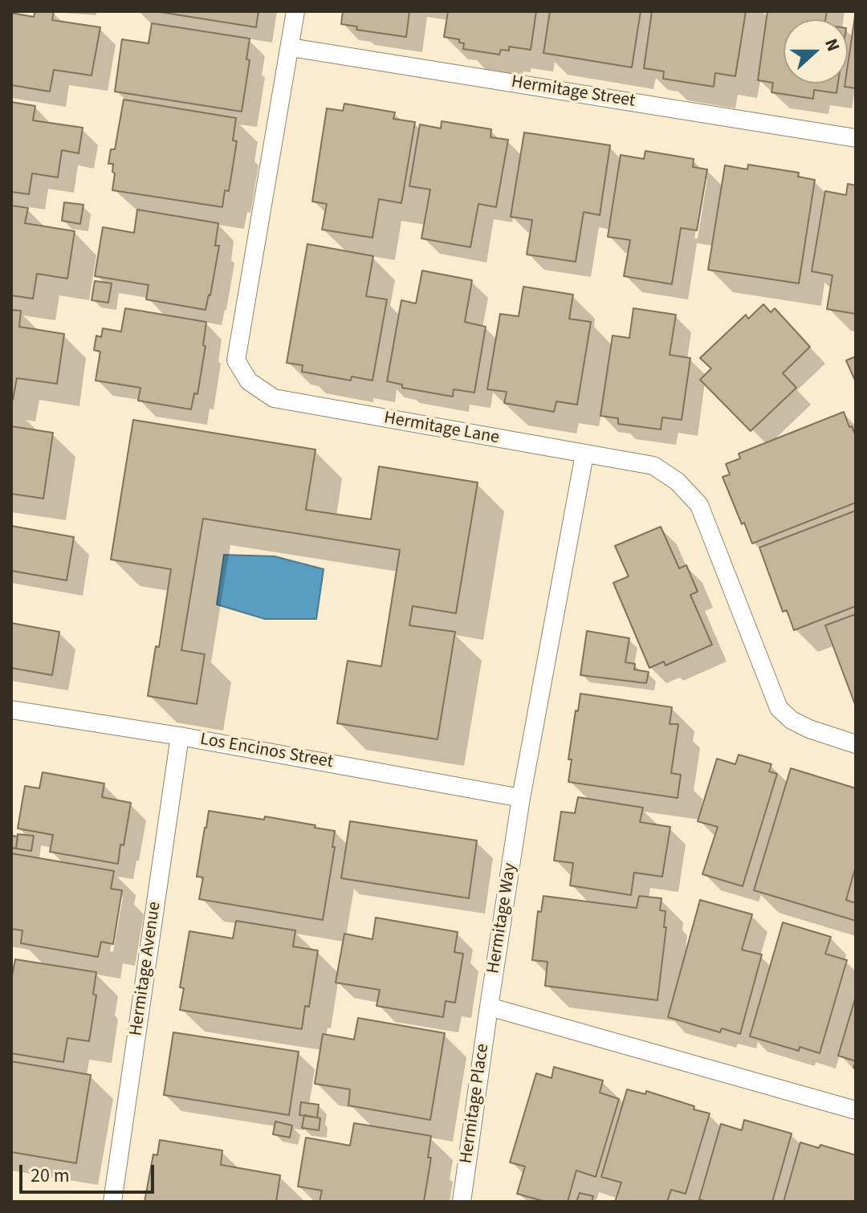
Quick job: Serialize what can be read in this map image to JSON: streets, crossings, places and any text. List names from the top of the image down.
{
  "streets": {
    "lane": [
      "Hermitage Street",
      "Hermitage Lane",
      "Los Encinos Street",
      "Hermitage Way",
      "Hermitage Avenue",
      "Hermitage Place"
    ]
  },
  "crossings": [
    ["Hermitage Street", "Hermitage Lane"],
    ["Hermitage Lane", "Hermitage Way"],
    ["Los Encinos Street", "Hermitage Way"],
    ["Los Encinos Street", "Hermitage Avenue"],
    ["Hermitage Way", "Hermitage Place"]
  ],
  "scale_bar": "20 m",
  "north": "right"
}
